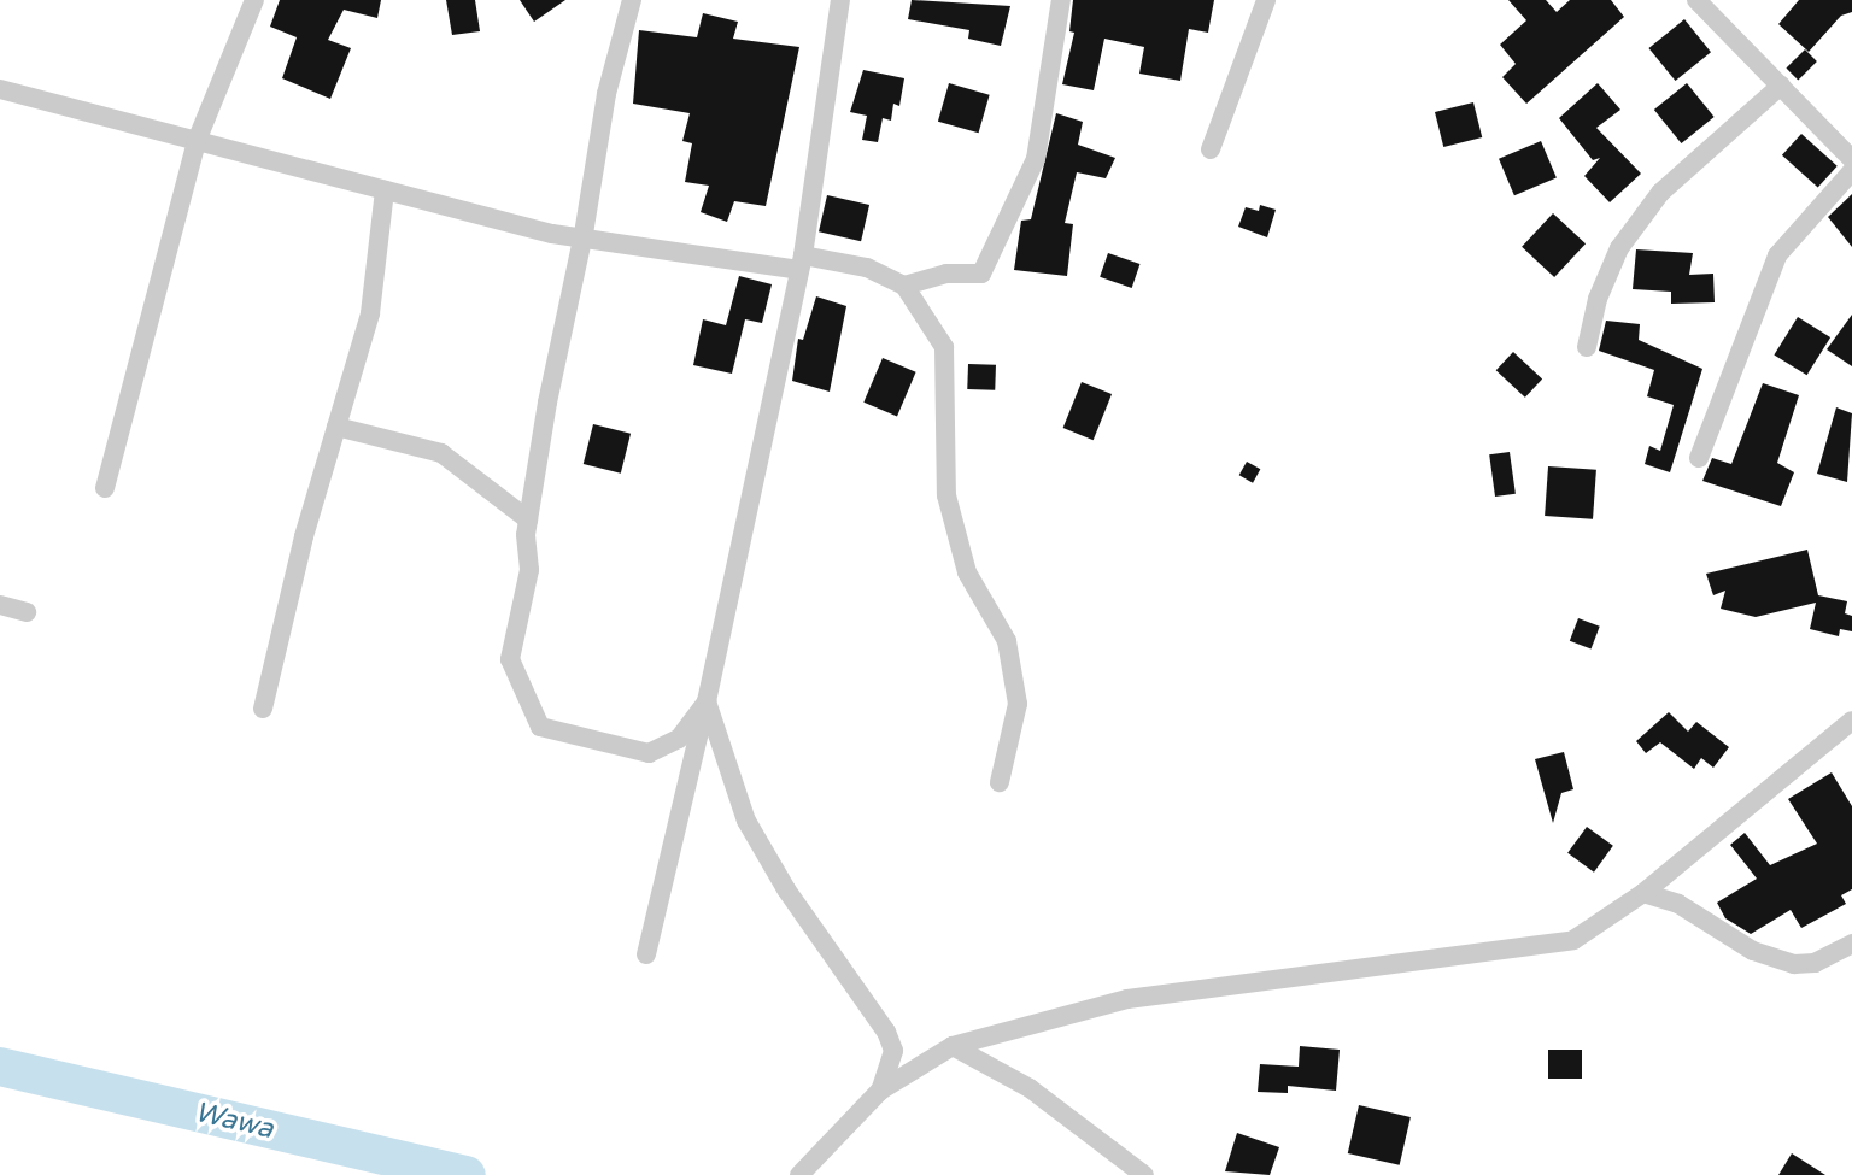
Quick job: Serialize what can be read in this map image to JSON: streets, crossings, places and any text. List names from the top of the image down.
{
  "water": ["Wawa"]
}
